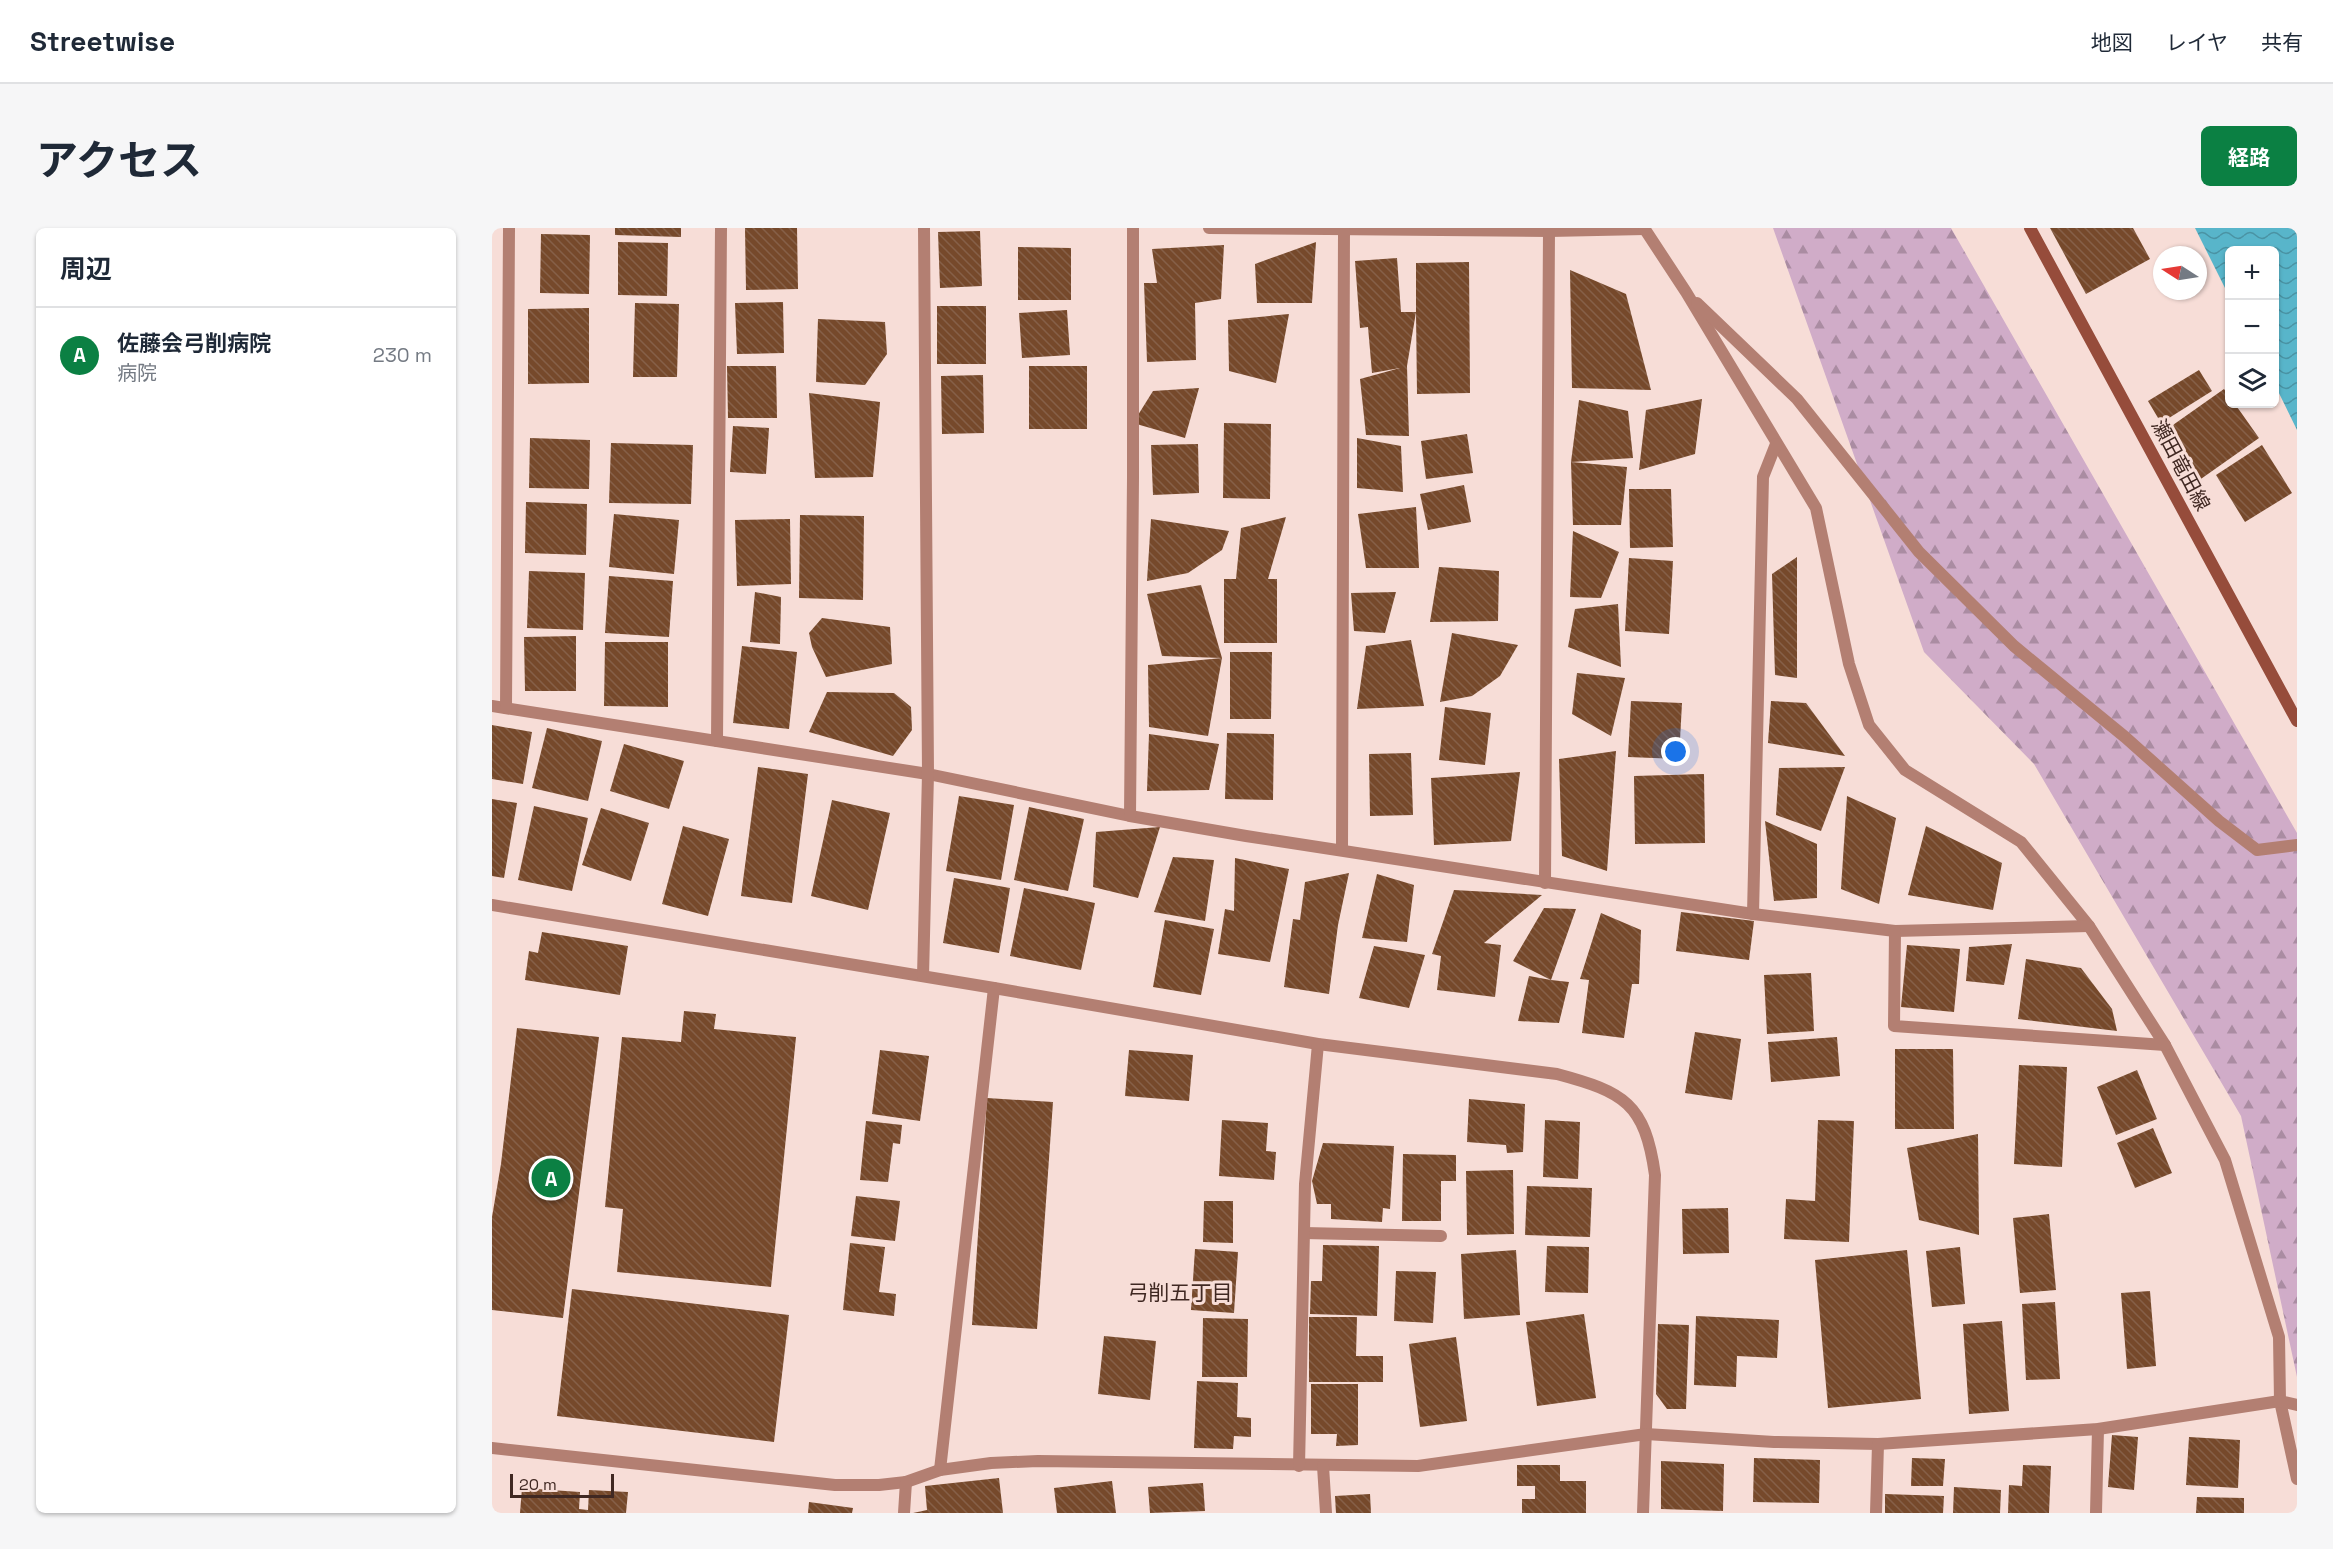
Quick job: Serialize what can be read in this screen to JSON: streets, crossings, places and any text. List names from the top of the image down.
{
  "streets": {
    "main road": ["瀬田竜田線"]
  },
  "districts": ["弓削五丁目"],
  "scale_bar": "20 m",
  "north": "left",
  "page": {
    "header": "Streetwise",
    "nav": ["地図", "レイヤ", "共有"],
    "title": "アクセス",
    "buttons": "経路",
    "heading": "周辺",
    "map_buttons": ["+", "−"],
    "list": [
      {
        "mark": "A",
        "name": "佐藤会弓削病院",
        "note": "病院",
        "value": "230 m"
      }
    ],
    "pins": "A",
    "scale": "20 m"
  }
}
